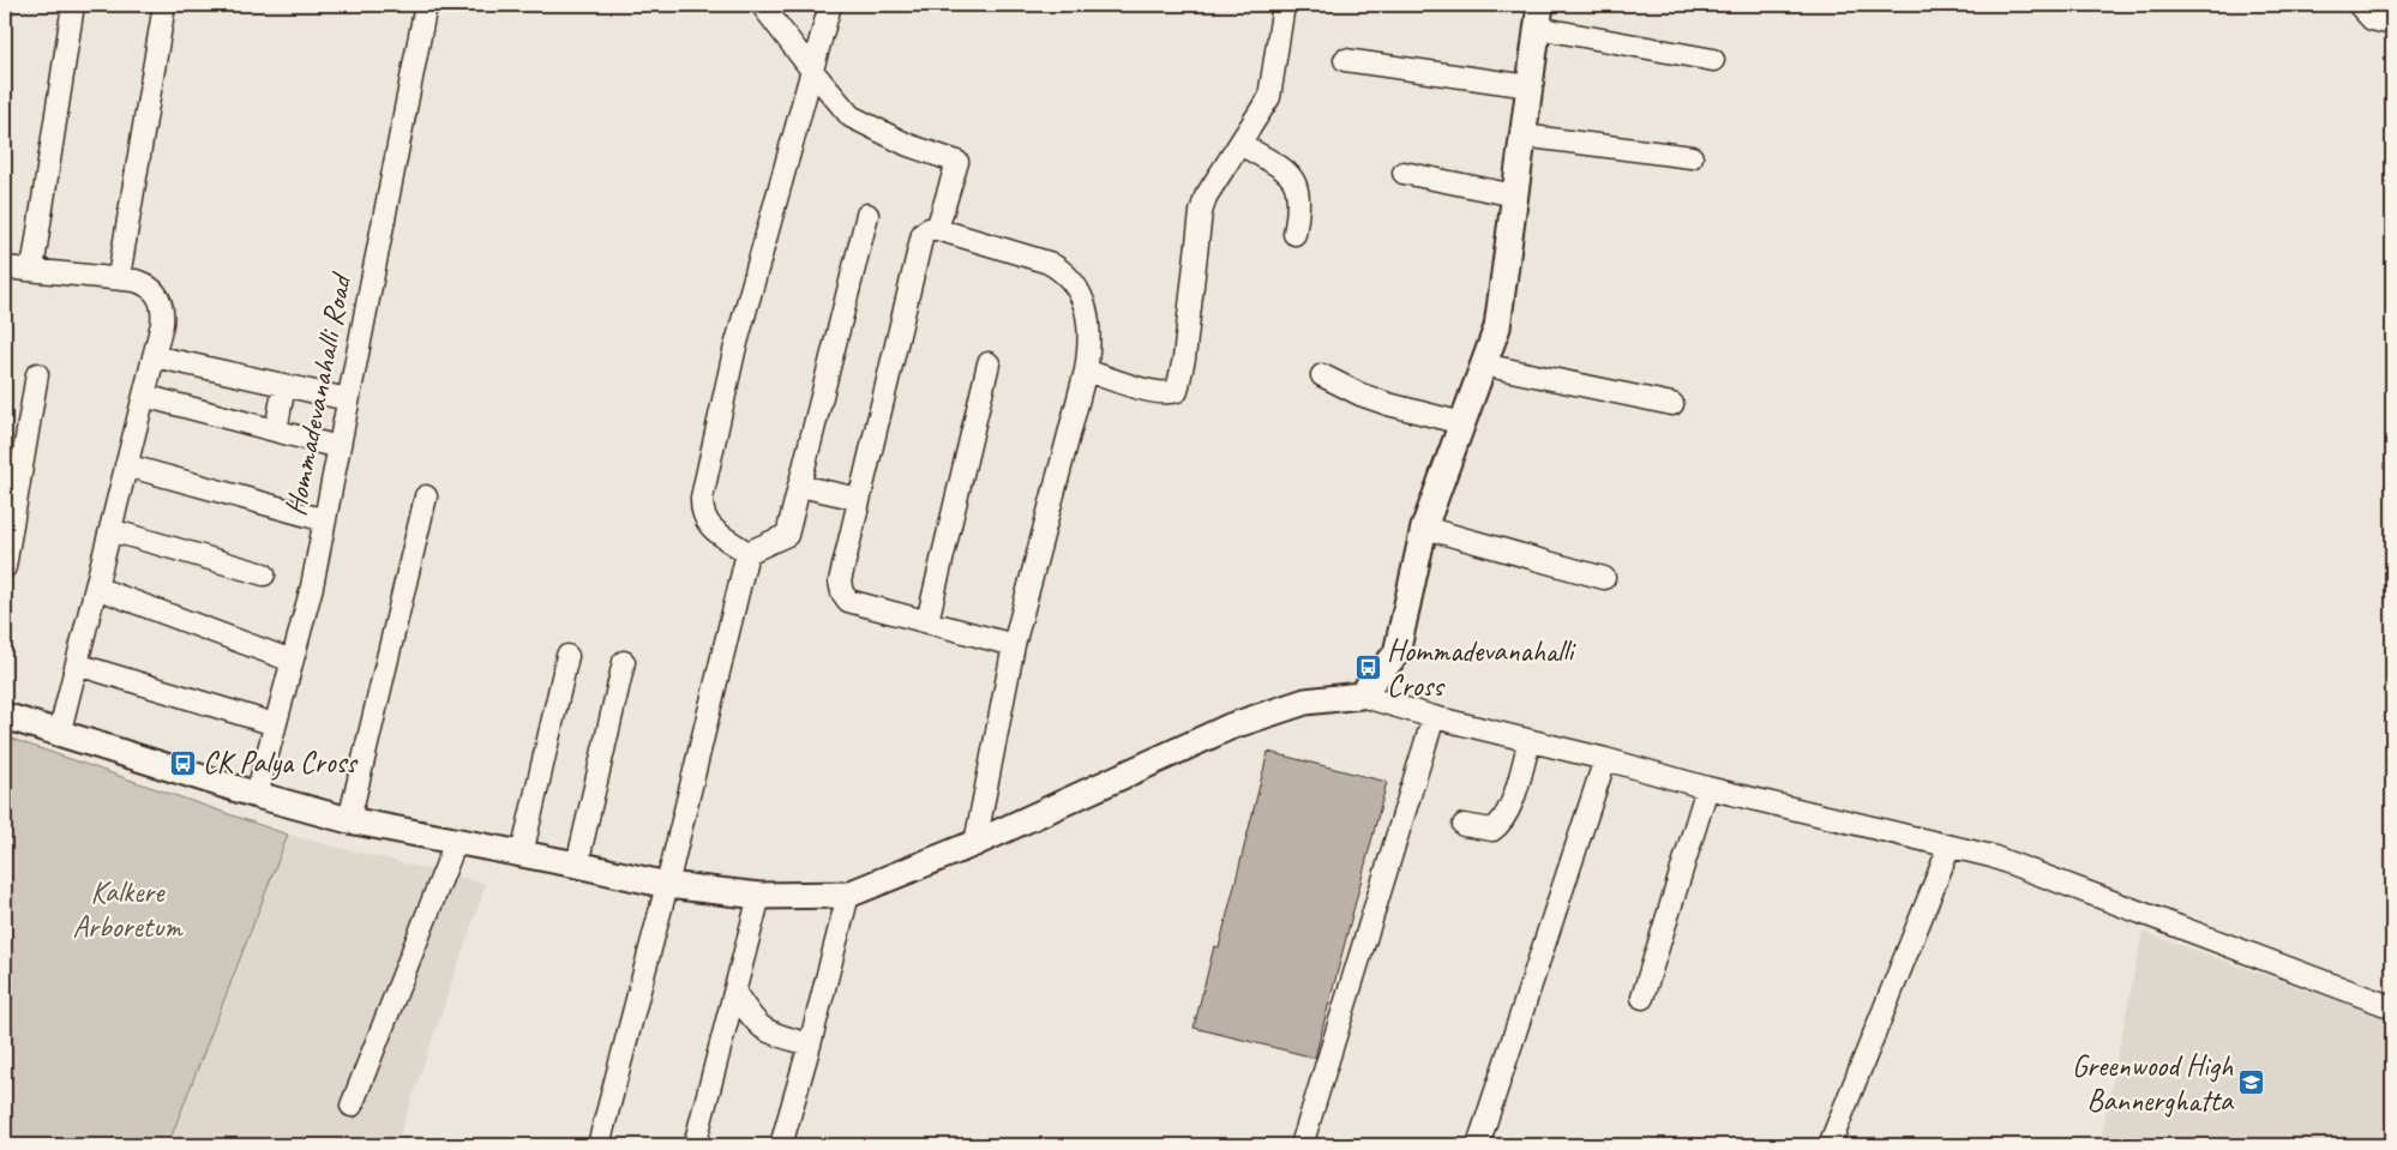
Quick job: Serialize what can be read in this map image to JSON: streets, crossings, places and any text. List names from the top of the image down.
{
  "streets": {
    "street": ["Hommadevanahalli Road"]
  },
  "parks": ["Kalkere Arboretum"],
  "places": {
    "bus stop": ["Hommadevanahalli Cross", "CK Palya Cross"],
    "school or university": ["Greenwood High Bannerghatta"]
  }
}
